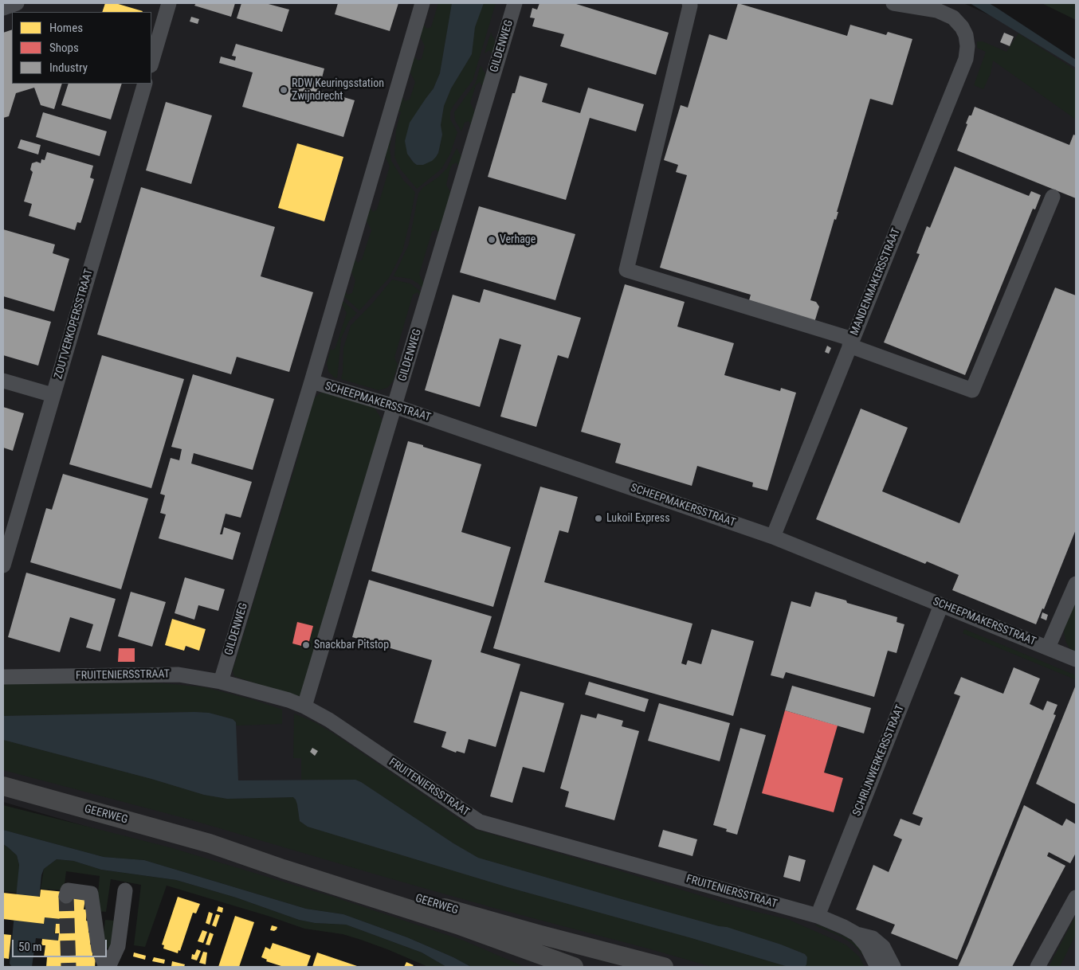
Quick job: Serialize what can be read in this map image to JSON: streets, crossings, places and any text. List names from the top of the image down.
{
  "streets": {
    "main road": ["GEERWEG"],
    "street": [
      "GILDENWEG",
      "MANDENMAKERSSTRAAT",
      "ZOUTVERKOPERSSTRAAT",
      "SCHEEPMAKERSSTRAAT",
      "FRUITENIERSSTRAAT",
      "SCHRIJNWERKERSSTRAAT"
    ]
  },
  "crossings": [
    ["GILDENWEG", "SCHEEPMAKERSSTRAAT"],
    ["GILDENWEG", "FRUITENIERSSTRAAT"],
    ["MANDENMAKERSSTRAAT", "SCHEEPMAKERSSTRAAT"],
    ["SCHEEPMAKERSSTRAAT", "SCHRIJNWERKERSSTRAAT"],
    ["FRUITENIERSSTRAAT", "SCHRIJNWERKERSSTRAAT"]
  ],
  "places": [
    "RDW Keuringsstation Zwijndrecht",
    "Verhage",
    "Lukoil Express",
    "Snackbar Pitstop"
  ],
  "legend": ["Homes", "Shops", "Industry"],
  "scale_bar": "50 m"
}
